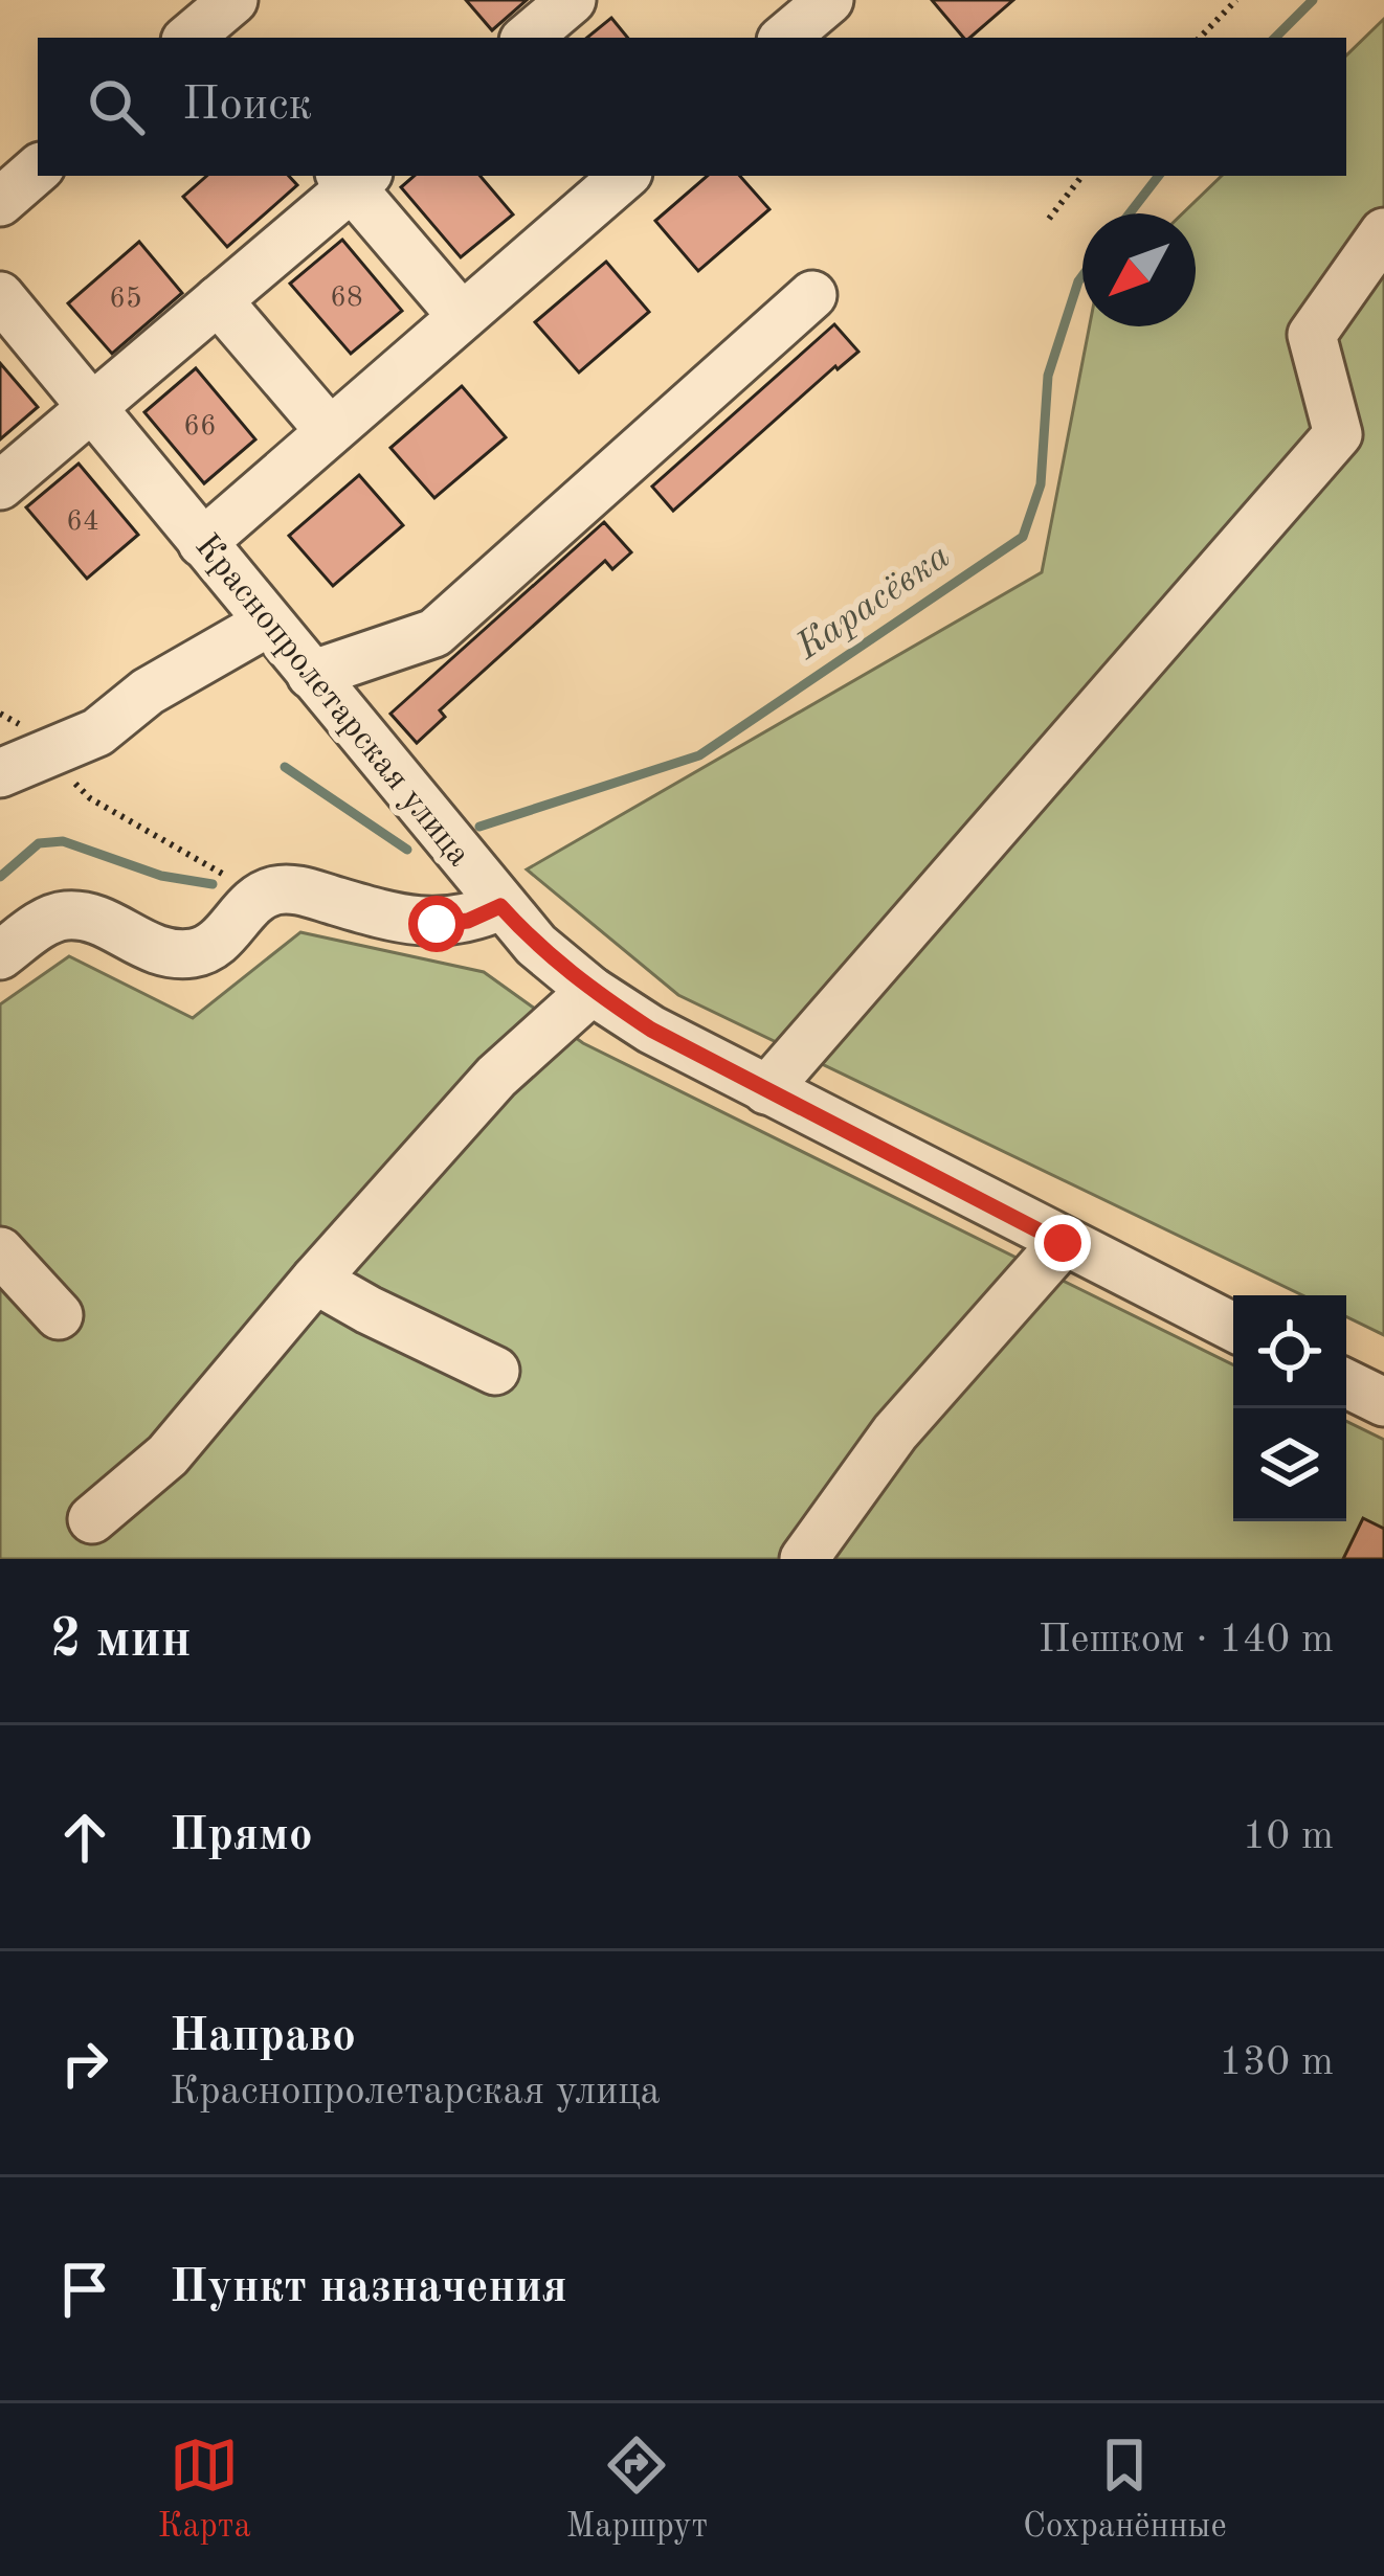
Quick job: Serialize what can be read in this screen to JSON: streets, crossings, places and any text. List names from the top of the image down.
{
  "streets": {
    "street": ["Краснопролетарская улица"]
  },
  "water": ["Карасёвка"],
  "house_numbers": [
    "68",
    "65",
    "66",
    "64"
  ],
  "north": "bottom left",
  "page": {
    "search": "Поиск",
    "heading": ["2 мин", "Пешком · 140 m"],
    "list": [
      ["Прямо", "10 m"],
      ["Направо", "Краснопролетарская улица", "130 m"],
      "Пункт назначения"
    ],
    "nav": ["Карта", "Маршрут", "Сохранённые"]
  }
}
